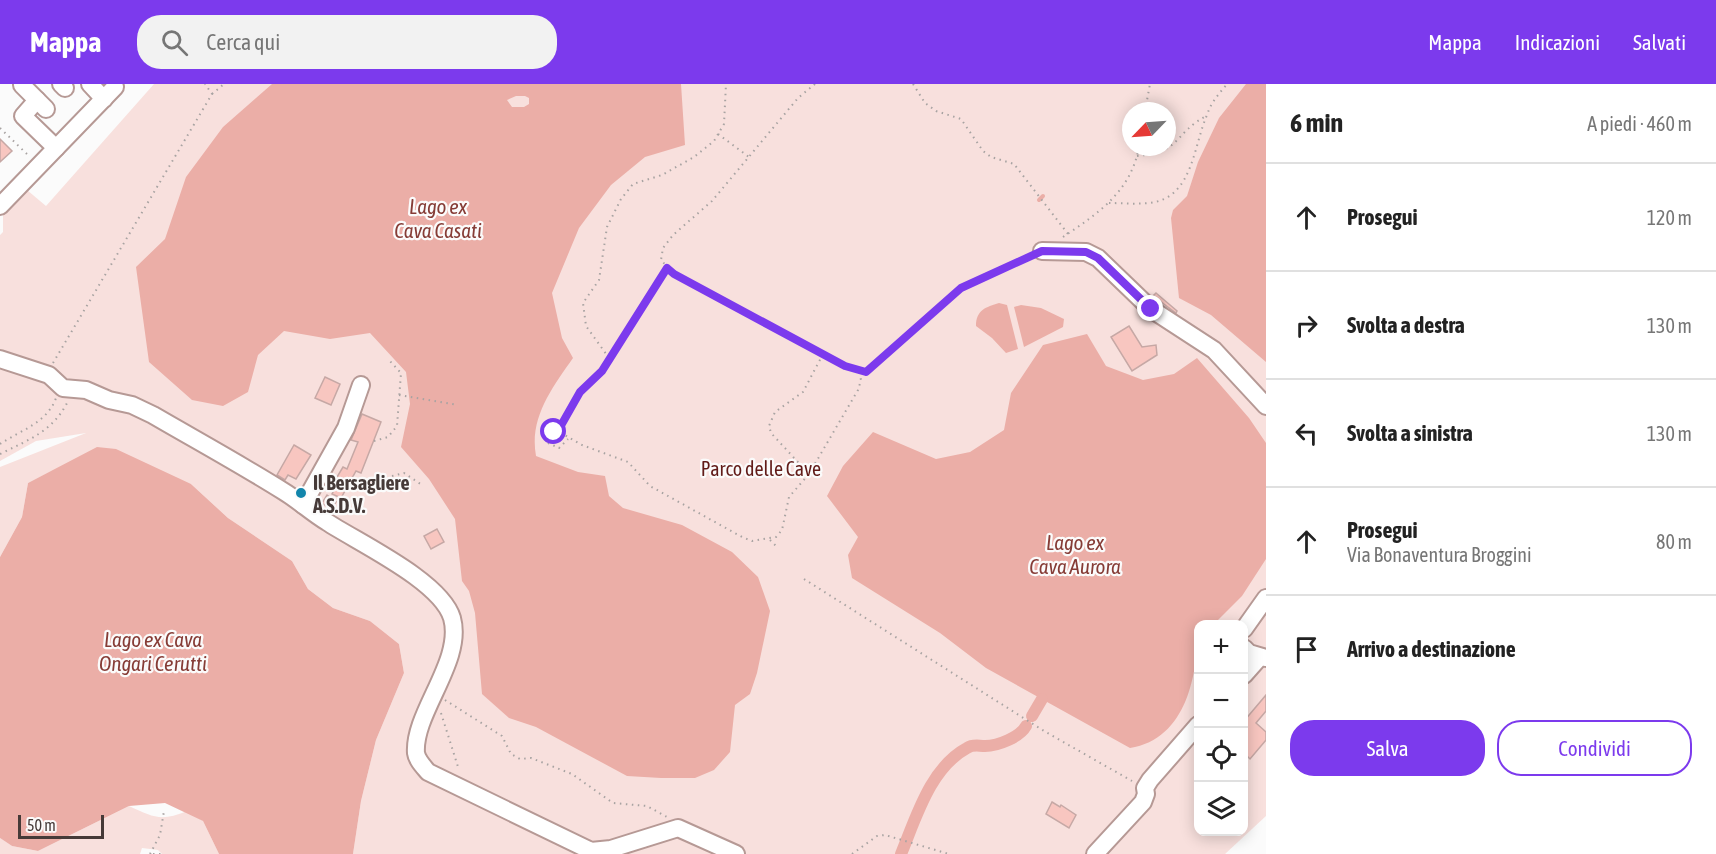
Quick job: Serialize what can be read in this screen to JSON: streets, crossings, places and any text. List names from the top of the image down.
{
  "water": ["Lago ex Cava Casati", "Lago ex Cava Aurora", "Lago ex Cava Ongari Cerutti"],
  "parks": ["Parco delle Cave"],
  "places": ["Il Bersagliere A.S.D.V."],
  "scale_bar": "50 m",
  "north": "bottom left",
  "page": {
    "header": "Mappa",
    "search": "Cerca qui",
    "nav": ["Mappa", "Indicazioni", "Salvati"],
    "heading": ["6 min", "A piedi · 460 m"],
    "list": [
      ["Prosegui", "120 m"],
      ["Svolta a destra", "130 m"],
      ["Svolta a sinistra", "130 m"],
      ["Prosegui", "Via Bonaventura Broggini", "80 m"],
      "Arrivo a destinazione"
    ],
    "map_buttons": ["+", "−"],
    "buttons": ["Salva", "Condividi"],
    "scale": "50 m"
  }
}
